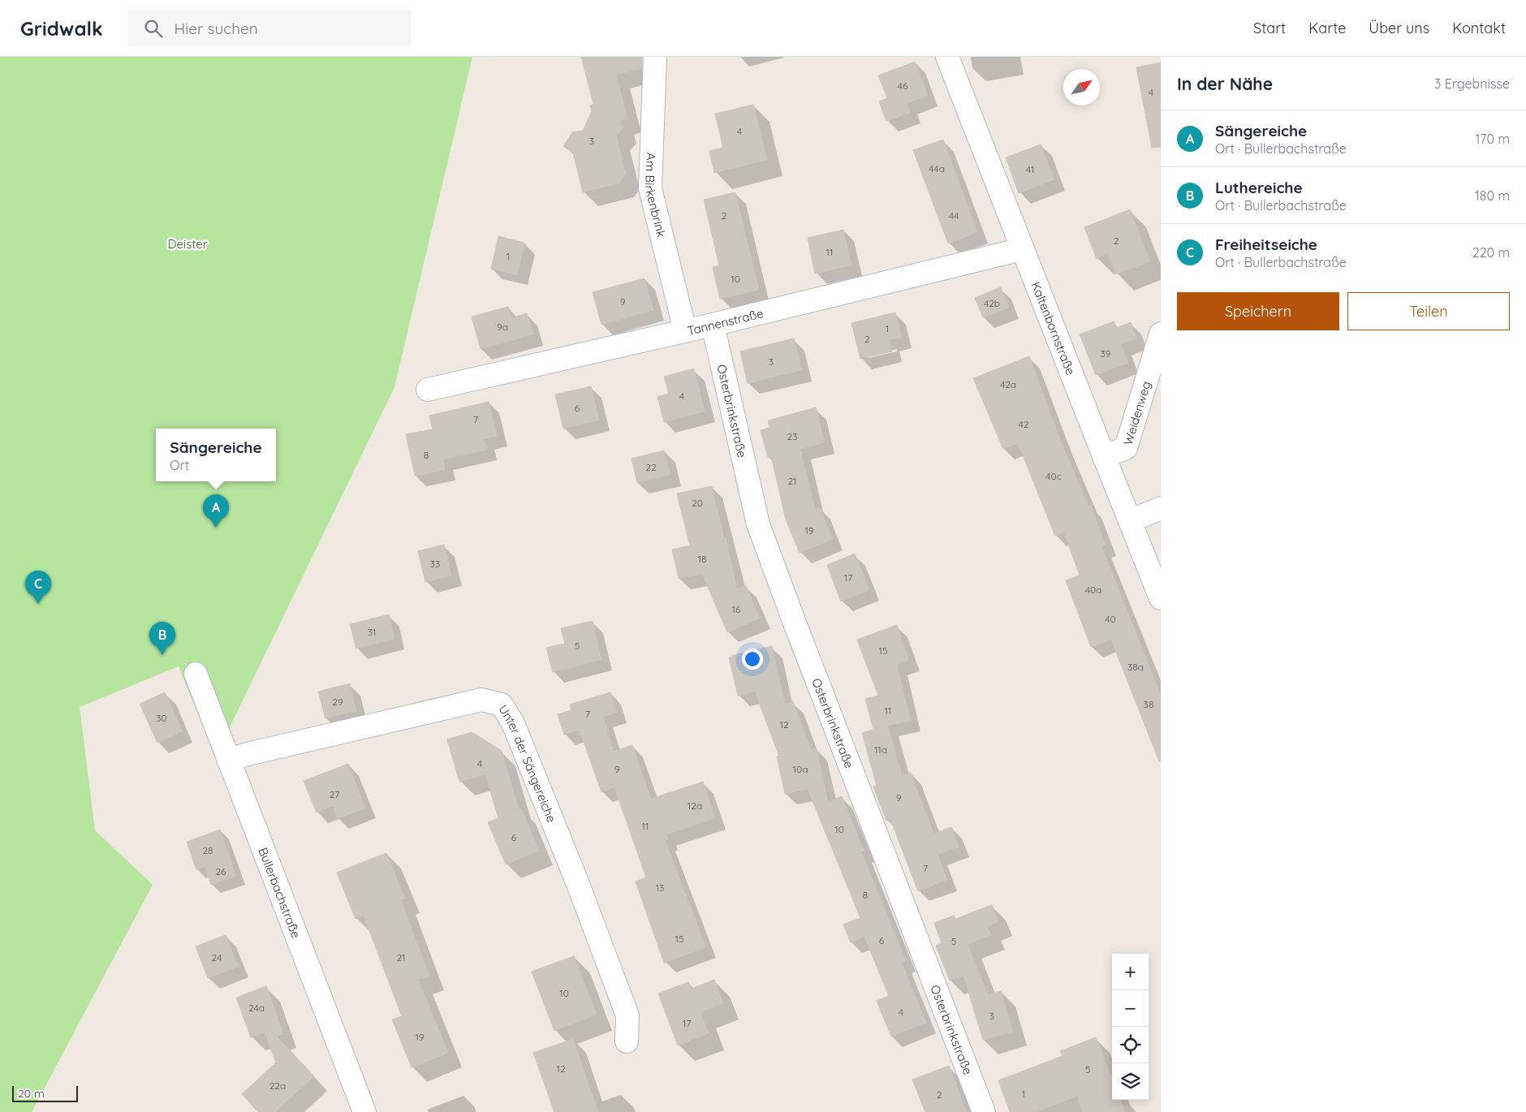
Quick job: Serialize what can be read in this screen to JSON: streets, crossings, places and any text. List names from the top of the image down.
{
  "streets": {
    "street": [
      "Am Birkenbrink",
      "Tannenstraße",
      "Kaltenbornstraße",
      "Osterbrinkstraße",
      "Weidenweg",
      "Unter der Sängereiche",
      "Bullerbachstraße"
    ]
  },
  "crossings": [
    ["Am Birkenbrink", "Tannenstraße"],
    ["Tannenstraße", "Kaltenbornstraße"],
    ["Tannenstraße", "Osterbrinkstraße"],
    ["Kaltenbornstraße", "Weidenweg"],
    ["Unter der Sängereiche", "Bullerbachstraße"]
  ],
  "parks": ["Deister"],
  "house_numbers": [
    "46",
    "4",
    "4",
    "3",
    "44a",
    "41",
    "2",
    "44",
    "2",
    "11",
    "1",
    "10",
    "9",
    "42b",
    "9a",
    "1",
    "2",
    "39",
    "3",
    "42a",
    "4",
    "6",
    "7",
    "42",
    "23",
    "8",
    "22",
    "40c",
    "21",
    "20",
    "19",
    "18",
    "33",
    "17",
    "40a",
    "16",
    "40",
    "31",
    "5",
    "15",
    "38a",
    "29",
    "38",
    "11",
    "7",
    "30",
    "12",
    "11a",
    "4",
    "9",
    "10a",
    "27",
    "9",
    "12a",
    "11",
    "10",
    "6",
    "28",
    "7",
    "26",
    "13",
    "8",
    "15",
    "6",
    "5",
    "24",
    "21",
    "10",
    "24a",
    "4",
    "3",
    "17",
    "19",
    "12",
    "5",
    "22a",
    "1",
    "2"
  ],
  "scale_bar": "20 m",
  "north": "top right",
  "page": {
    "header": "Gridwalk",
    "search": "Hier suchen",
    "nav": [
      "Start",
      "Karte",
      "Über uns",
      "Kontakt"
    ],
    "heading": ["In der Nähe", "3 Ergebnisse"],
    "list": [
      {
        "mark": "A",
        "name": "Sängereiche",
        "note": "Ort · Bullerbachstraße",
        "value": "170 m"
      },
      {
        "mark": "B",
        "name": "Luthereiche",
        "note": "Ort · Bullerbachstraße",
        "value": "180 m"
      },
      {
        "mark": "C",
        "name": "Freiheitseiche",
        "note": "Ort · Bullerbachstraße",
        "value": "220 m"
      }
    ],
    "buttons": ["Speichern", "Teilen"],
    "popup": ["Sängereiche", "Ort"],
    "pins": ["A", "C", "B"],
    "map_buttons": ["+", "−"],
    "scale": "20 m"
  }
}
